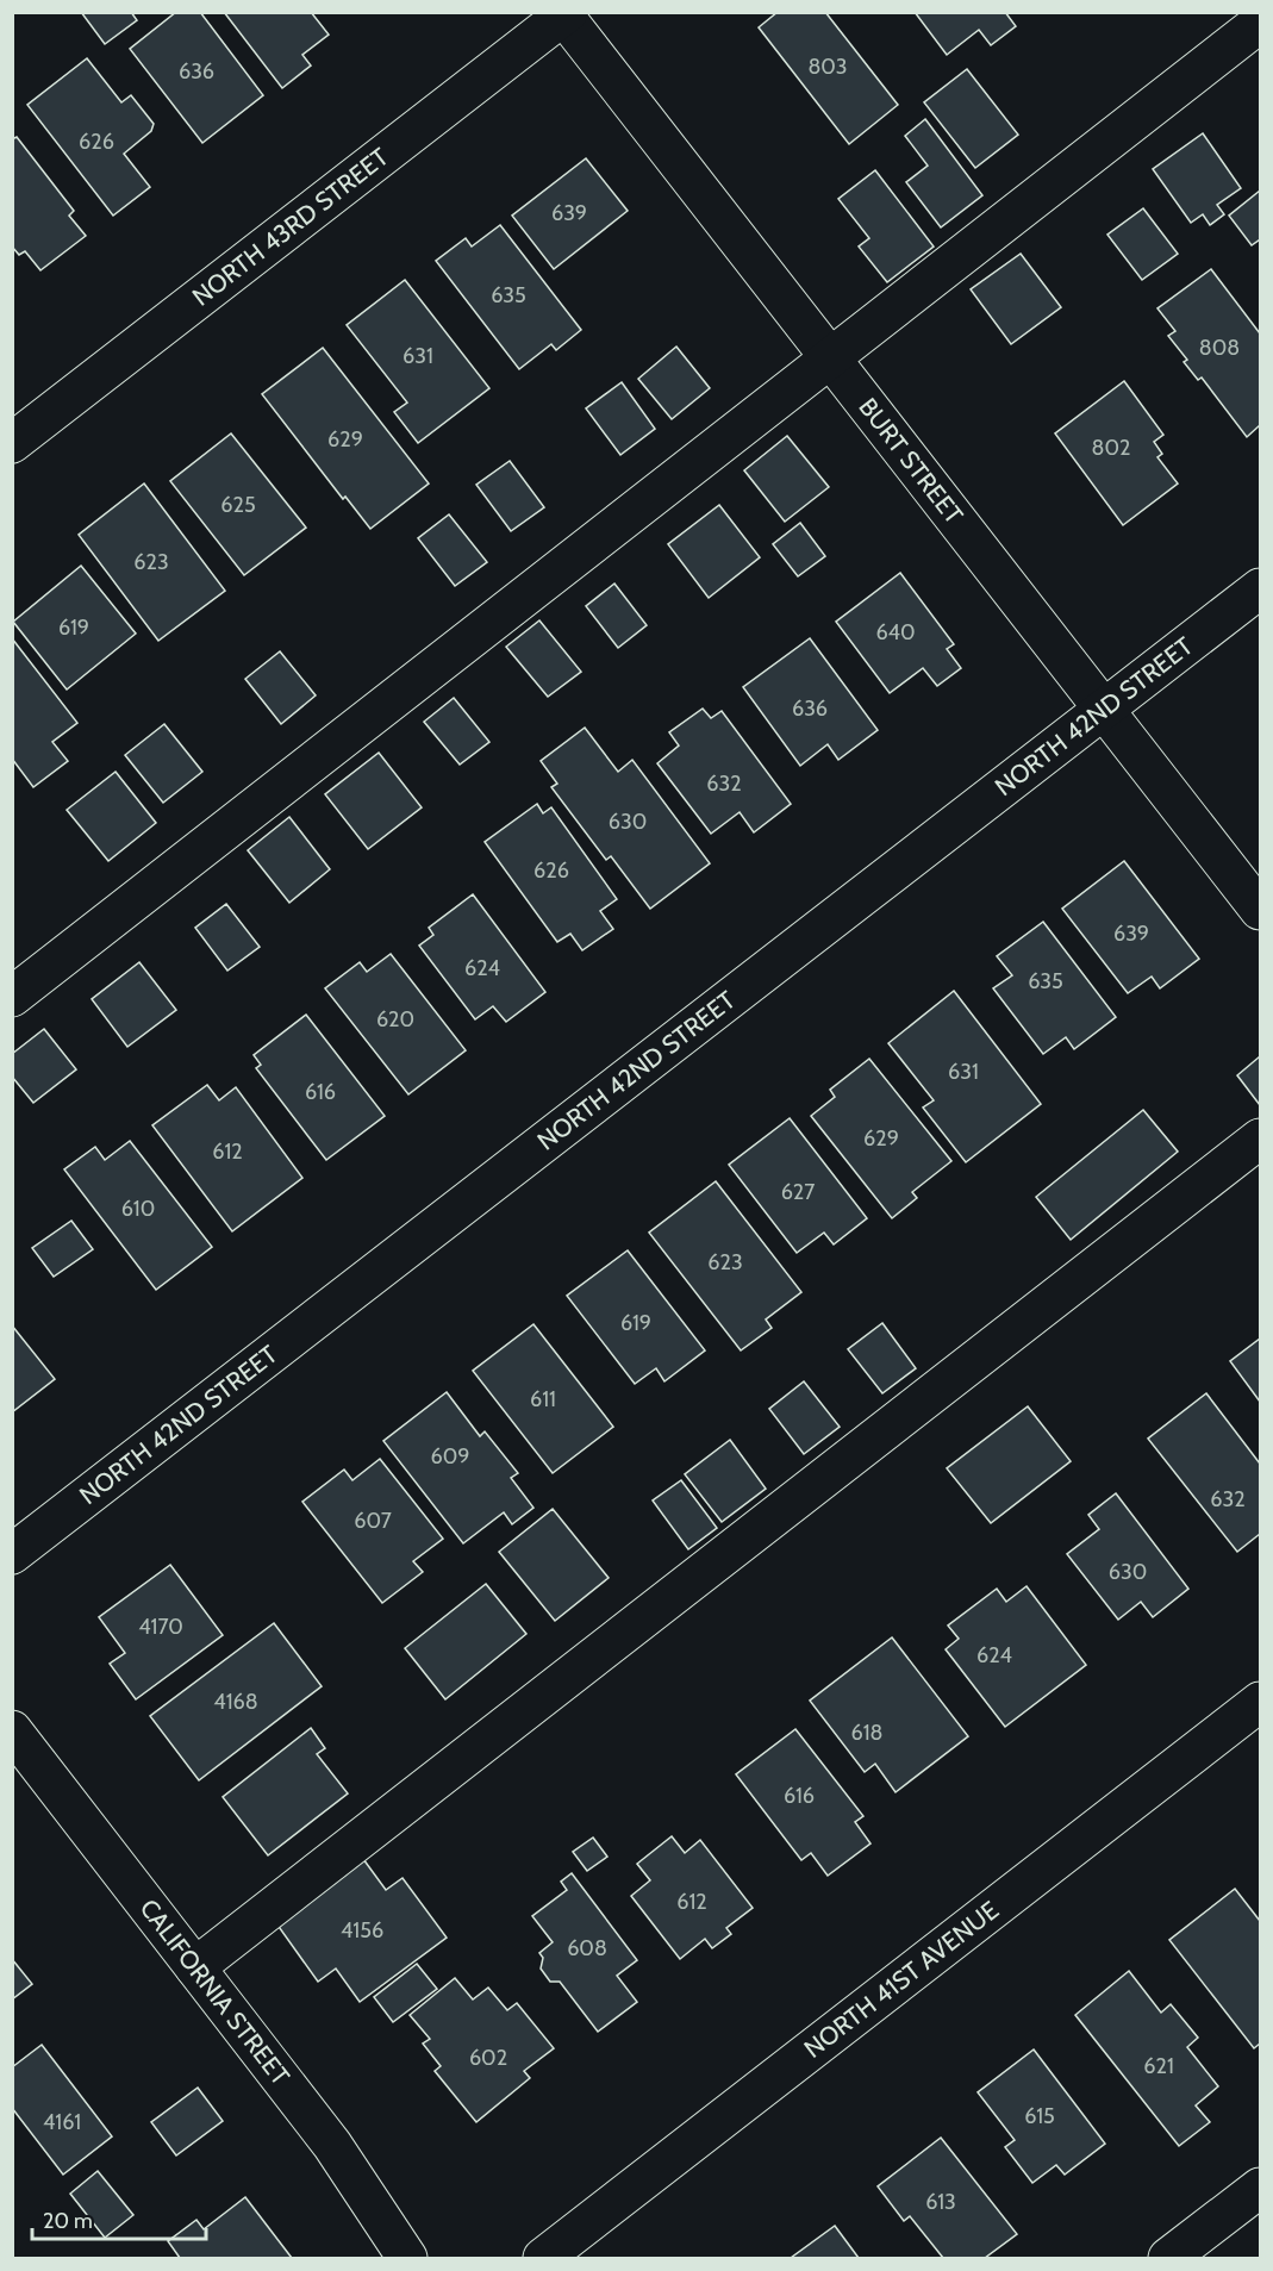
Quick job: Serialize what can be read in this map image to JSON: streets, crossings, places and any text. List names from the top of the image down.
{
  "streets": {
    "street": [
      "NORTH 43RD STREET",
      "BURT STREET",
      "NORTH 42ND STREET",
      "NORTH 41ST AVENUE",
      "CALIFORNIA STREET"
    ]
  },
  "crossings": [
    ["NORTH 43RD STREET", "BURT STREET"],
    ["BURT STREET", "NORTH 42ND STREET"]
  ],
  "house_numbers": [
    "803",
    "636",
    "626",
    "639",
    "635",
    "808",
    "631",
    "629",
    "802",
    "625",
    "623",
    "619",
    "640",
    "636",
    "632",
    "630",
    "626",
    "639",
    "624",
    "635",
    "620",
    "631",
    "616",
    "629",
    "612",
    "627",
    "610",
    "623",
    "619",
    "611",
    "609",
    "632",
    "607",
    "630",
    "4170",
    "624",
    "4168",
    "618",
    "616",
    "612",
    "4156",
    "608",
    "602",
    "621",
    "615",
    "4161",
    "613"
  ],
  "scale_bar": "20 m"
}
